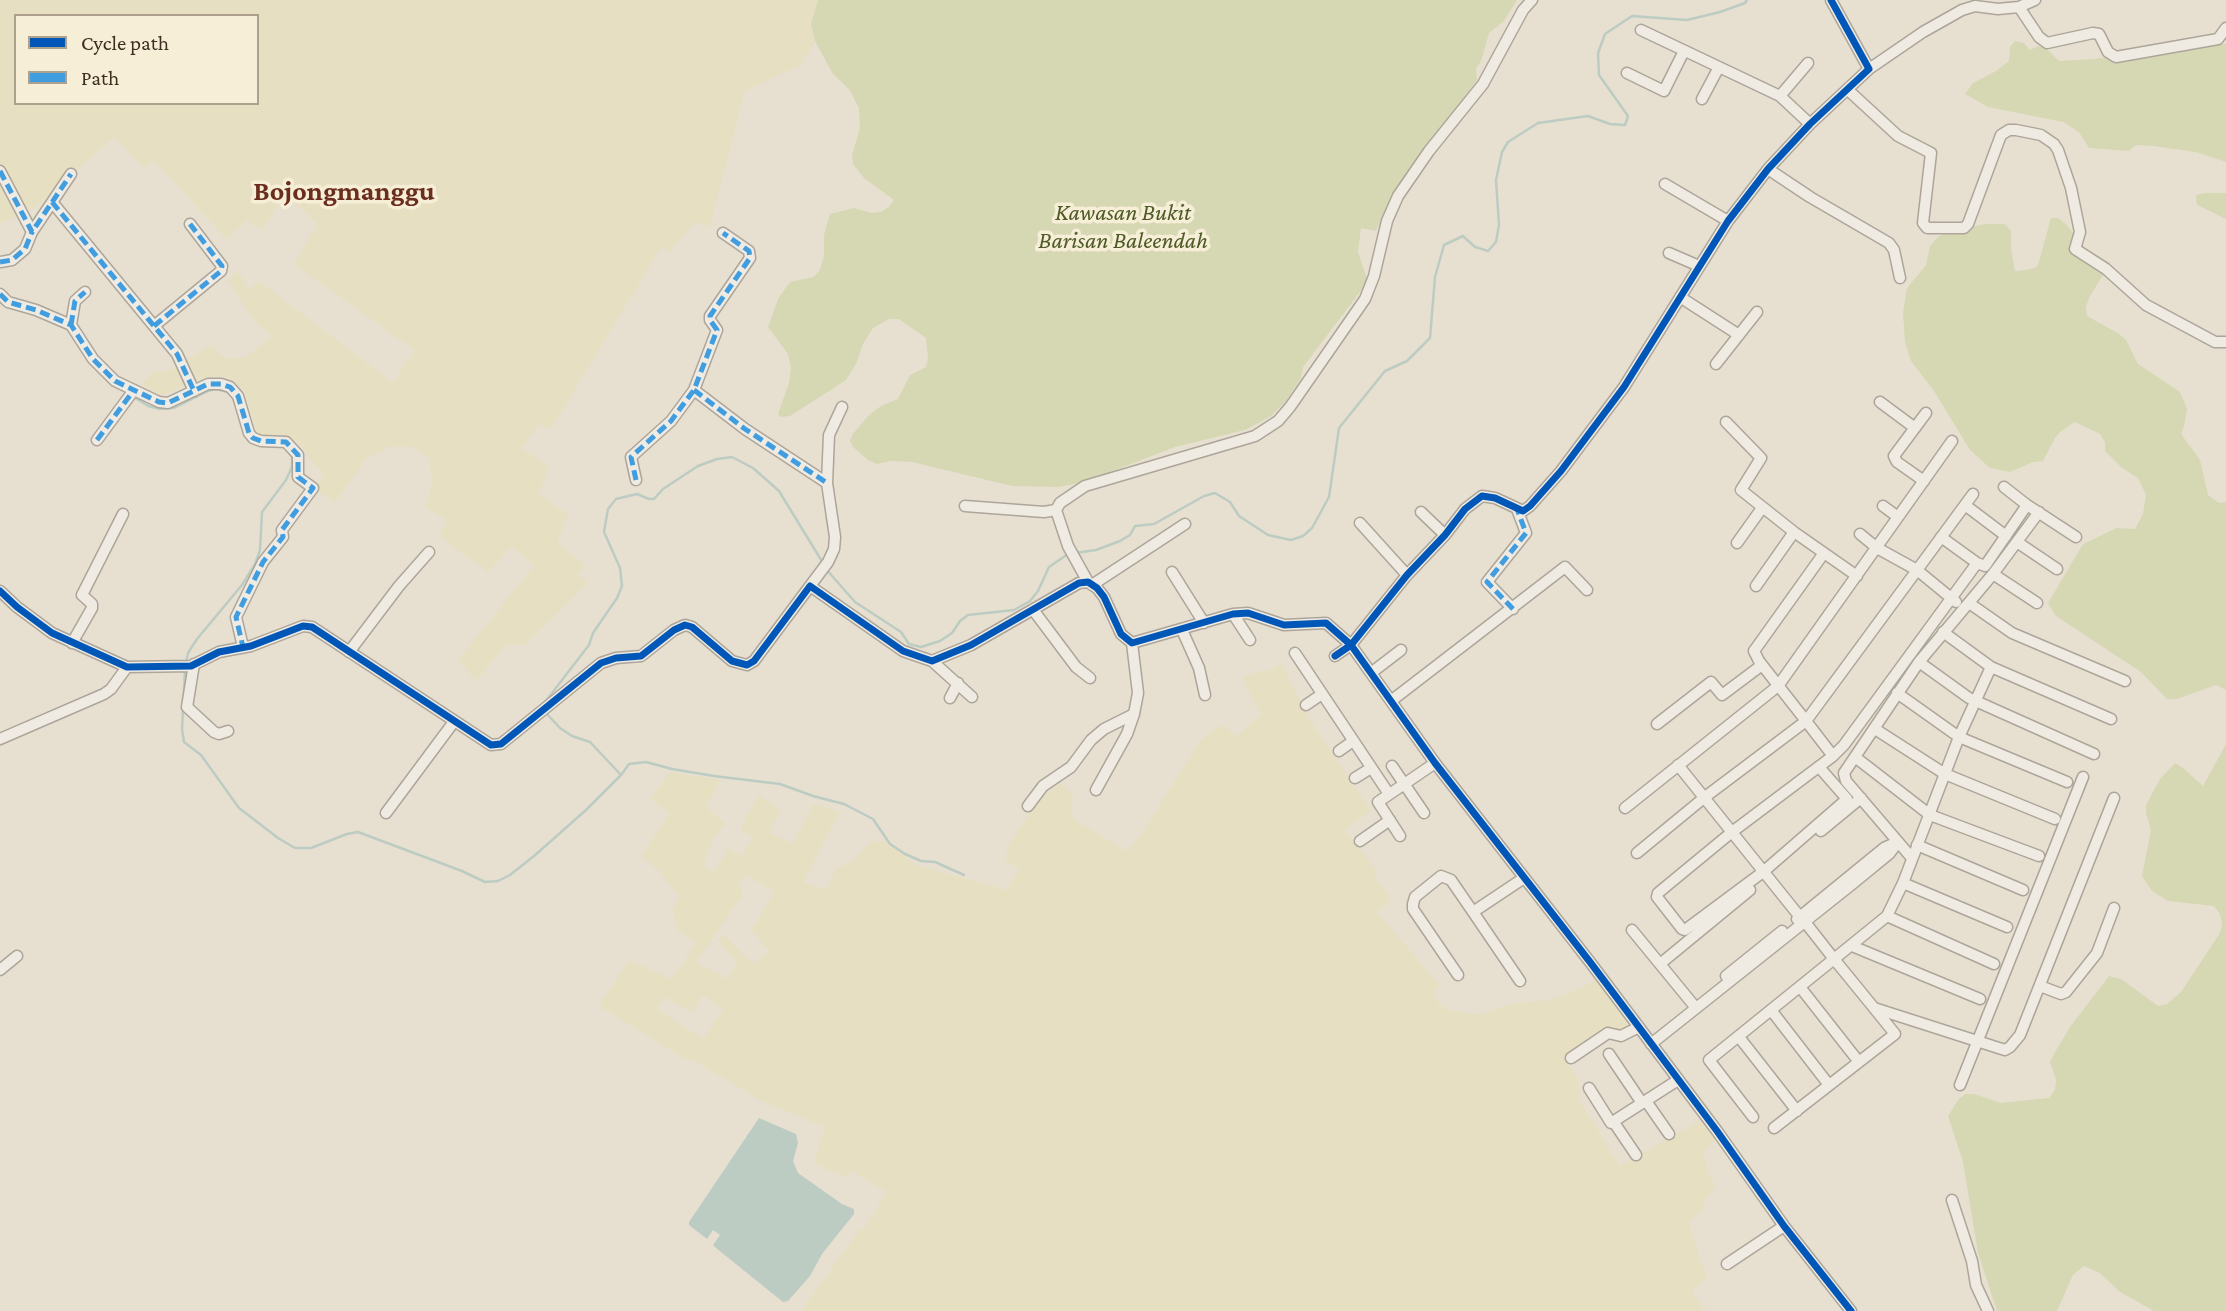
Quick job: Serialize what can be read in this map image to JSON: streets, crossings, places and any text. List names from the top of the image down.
{
  "districts": ["Bojongmanggu"],
  "parks": ["Kawasan Bukit Barisan Baleendah"],
  "legend": ["Cycle path", "Path"]
}
